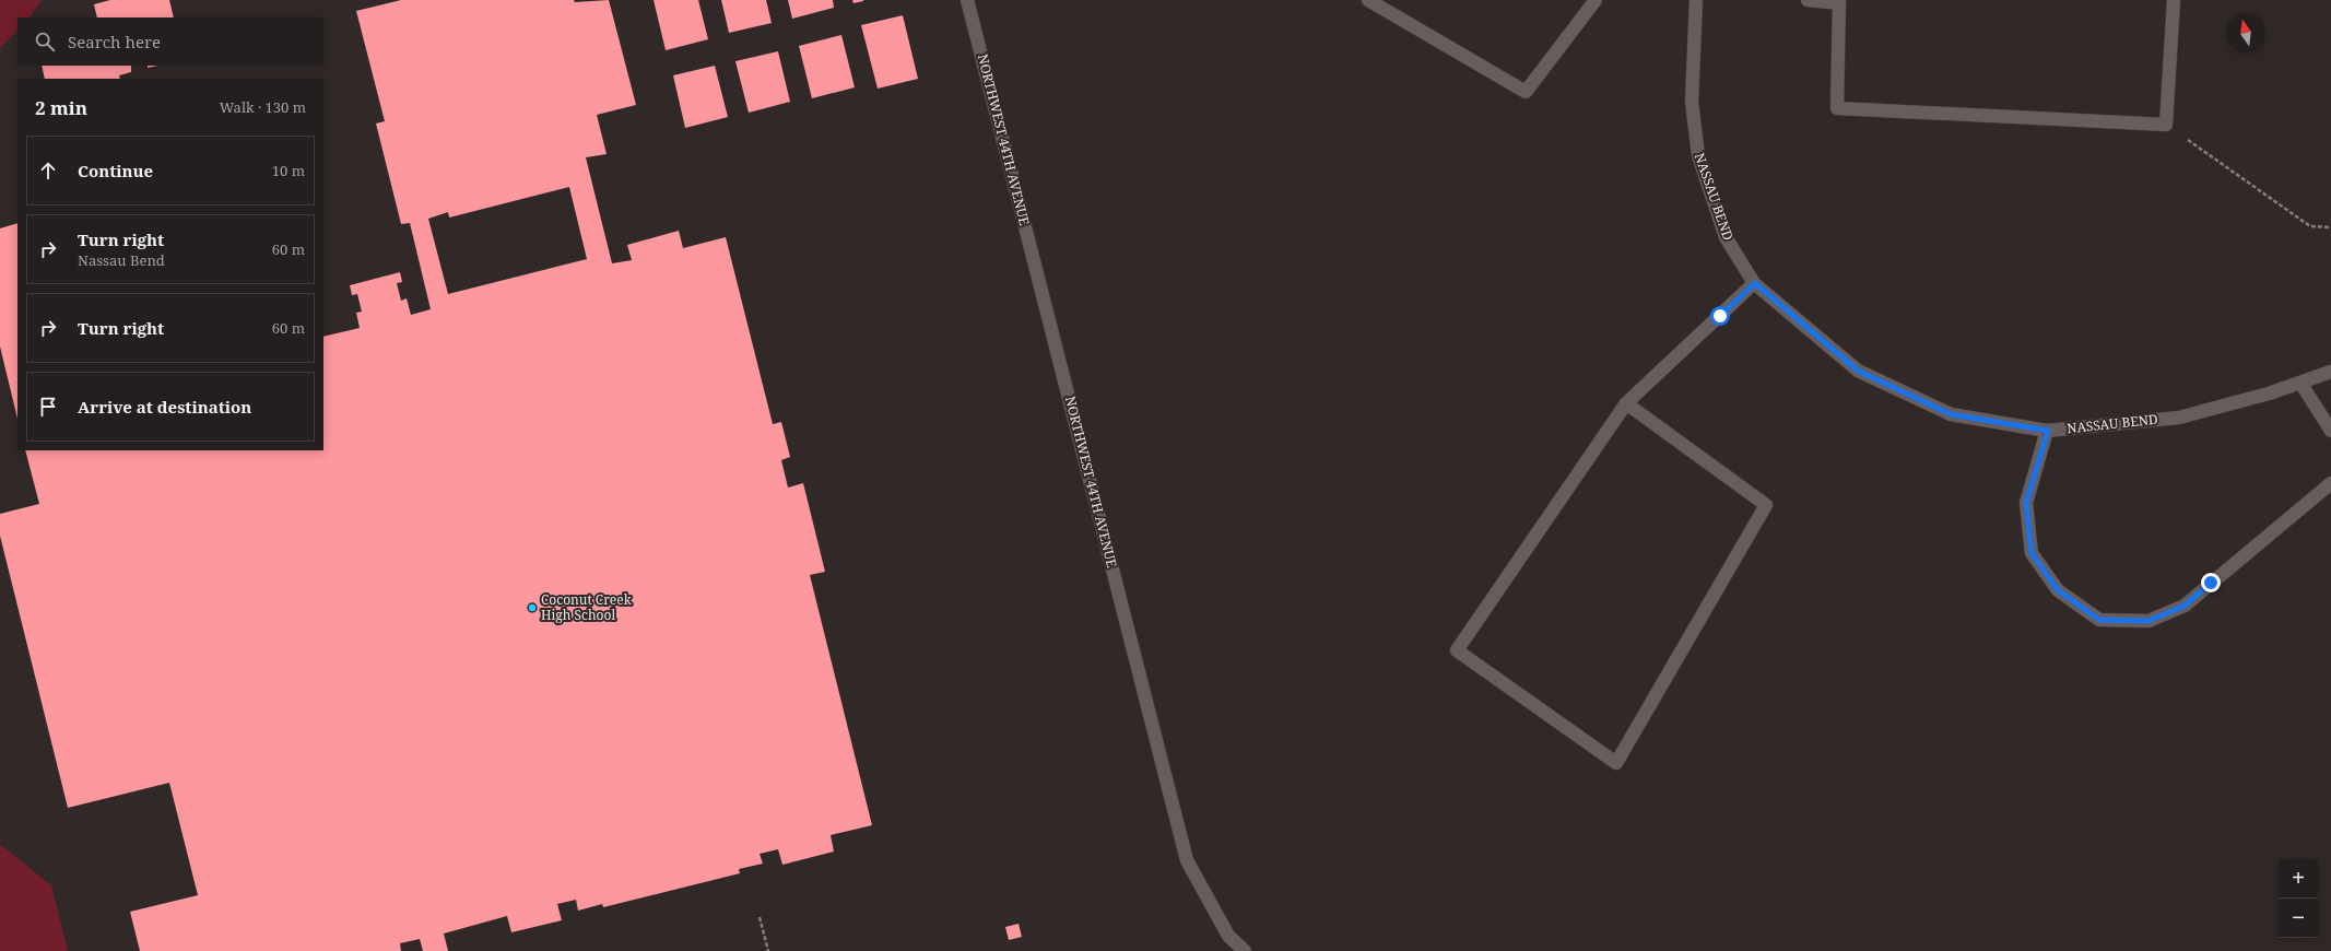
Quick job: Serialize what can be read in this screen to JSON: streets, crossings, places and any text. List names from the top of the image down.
{
  "streets": {
    "street": ["NORTHWEST 44TH AVENUE", "NASSAU BEND"]
  },
  "places": ["Coconut Creek High School"],
  "north": "top",
  "page": {
    "search": "Search here",
    "heading": ["2 min", "Walk · 130 m"],
    "list": [
      ["Continue", "10 m"],
      ["Turn right", "Nassau Bend", "60 m"],
      ["Turn right", "60 m"],
      "Arrive at destination"
    ],
    "map_buttons": ["+", "−"]
  }
}
